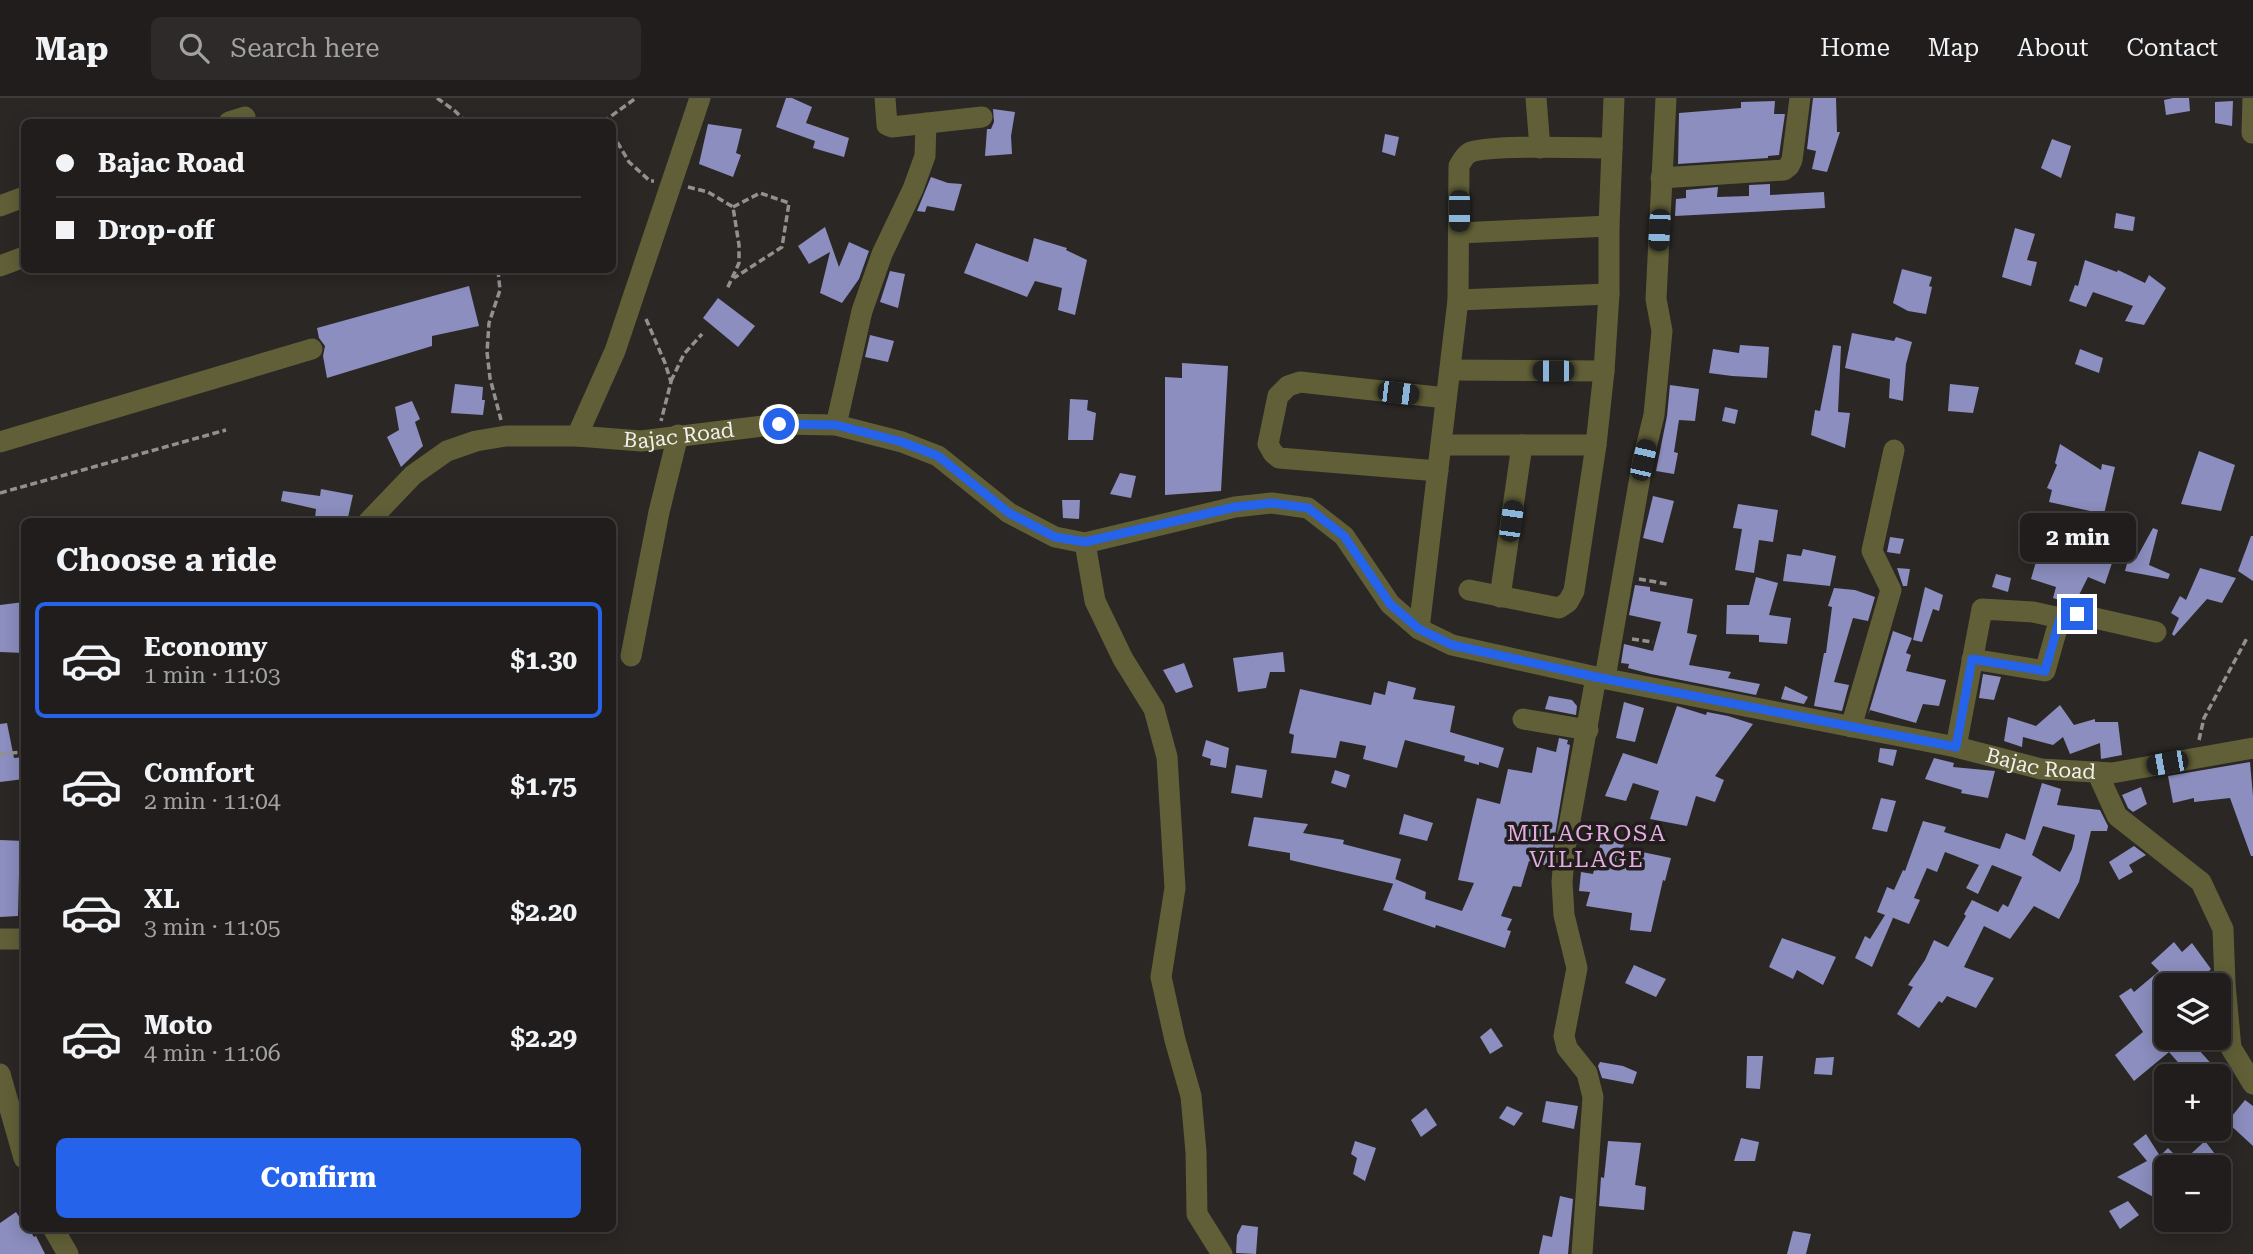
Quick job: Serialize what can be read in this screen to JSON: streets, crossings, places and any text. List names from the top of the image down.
{
  "streets": {
    "street": ["Bajac Road"]
  },
  "districts": ["MILAGROSA VILLAGE"],
  "page": {
    "header": "Map",
    "search": "Search here",
    "nav": [
      "Home",
      "Map",
      "About",
      "Contact"
    ],
    "banner": ["Bajac Road", "Drop-off"],
    "bubble": "2 min",
    "heading": "Choose a ride",
    "list": [
      {
        "name": "Economy",
        "note": "1 min · 11:03",
        "value": "$1.30"
      },
      {
        "name": "Comfort",
        "note": "2 min · 11:04",
        "value": "$1.75"
      },
      {
        "name": "XL",
        "note": "3 min · 11:05",
        "value": "$2.20"
      },
      {
        "name": "Moto",
        "note": "4 min · 11:06",
        "value": "$2.29"
      }
    ],
    "map_buttons": ["+", "−"],
    "buttons": "Confirm"
  }
}
